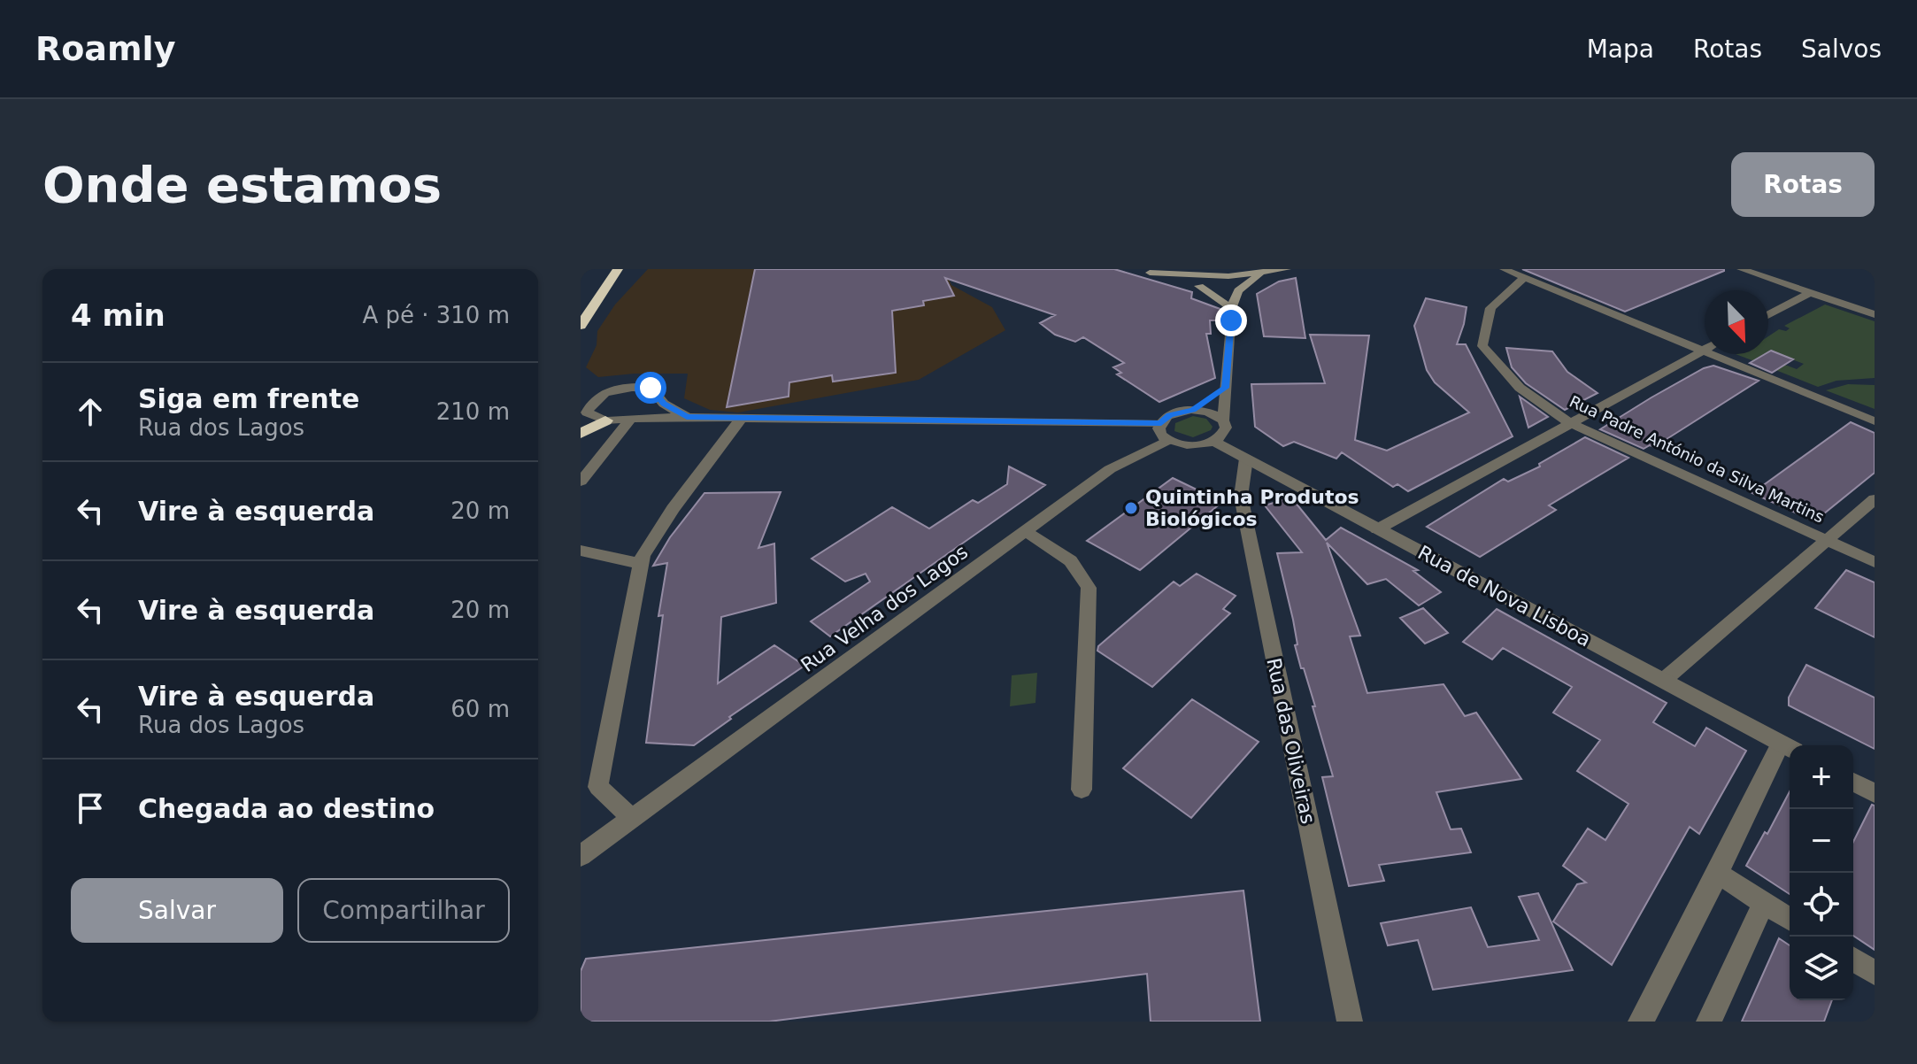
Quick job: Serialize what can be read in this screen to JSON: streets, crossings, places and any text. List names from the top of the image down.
{
  "streets": {
    "street": [
      "Rua Padre António da Silva Martins",
      "Rua de Nova Lisboa",
      "Rua Velha dos Lagos",
      "Rua das Oliveiras"
    ]
  },
  "crossings": [
    ["Rua de Nova Lisboa", "Rua das Oliveiras"]
  ],
  "places": ["Quintinha Produtos Biológicos"],
  "north": "bottom right",
  "page": {
    "header": "Roamly",
    "nav": ["Mapa", "Rotas", "Salvos"],
    "buttons": [
      "Rotas",
      ["Salvar", "Compartilhar"]
    ],
    "title": "Onde estamos",
    "heading": ["4 min", "A pé · 310 m"],
    "list": [
      ["Siga em frente", "Rua dos Lagos", "210 m"],
      ["Vire à esquerda", "20 m"],
      ["Vire à esquerda", "20 m"],
      ["Vire à esquerda", "Rua dos Lagos", "60 m"],
      "Chegada ao destino"
    ],
    "map_buttons": ["+", "−"]
  }
}
